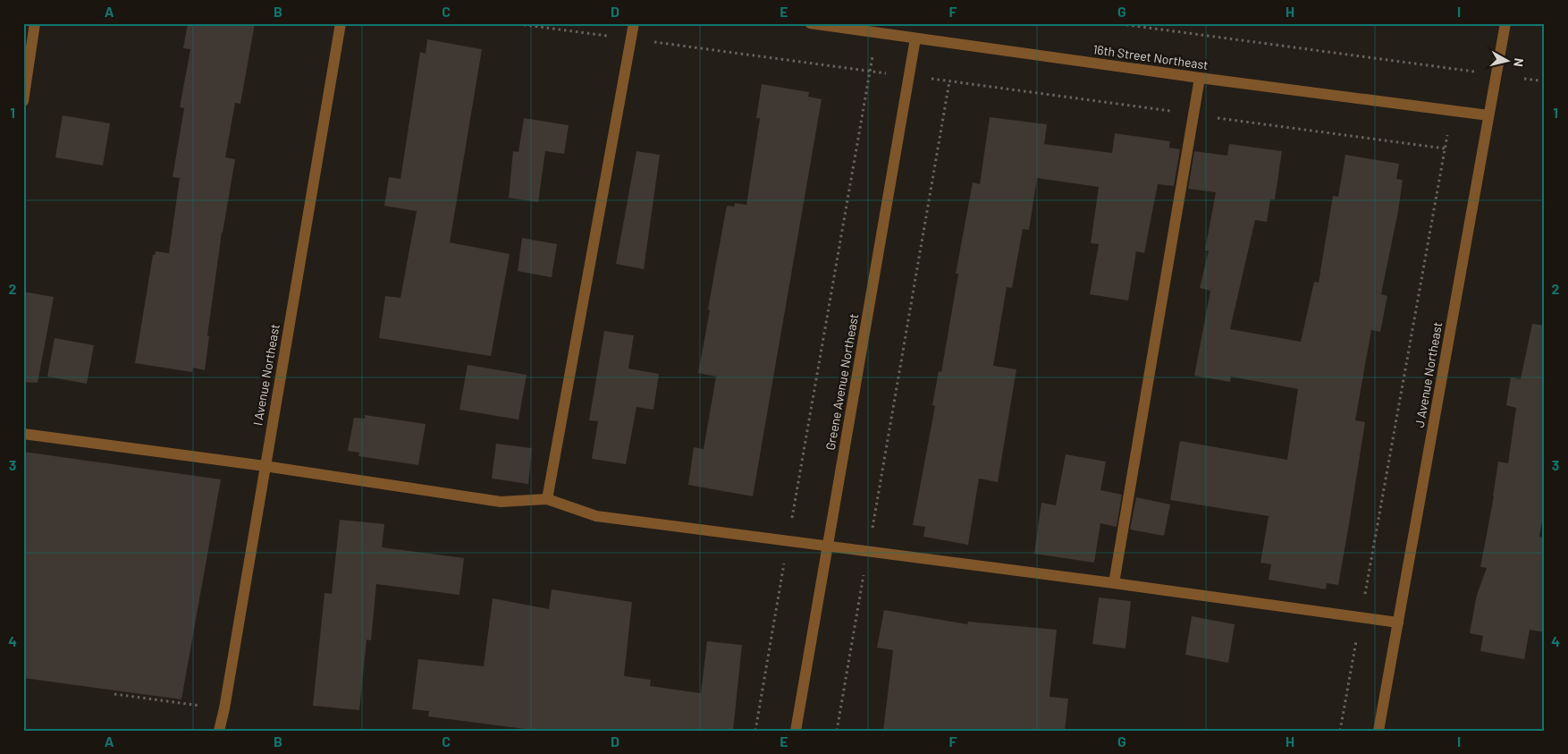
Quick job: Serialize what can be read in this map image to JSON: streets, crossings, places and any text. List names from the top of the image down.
{
  "streets": {
    "street": [
      "16th Street Northeast",
      "I Avenue Northeast",
      "J Avenue Northeast",
      "Greene Avenue Northeast"
    ]
  },
  "crossings": [
    ["16th Street Northeast", "J Avenue Northeast"],
    ["16th Street Northeast", "Greene Avenue Northeast"]
  ],
  "north": "right",
  "grid": {
    "columns": [
      "A",
      "B",
      "C",
      "D",
      "E",
      "F",
      "G",
      "H",
      "I"
    ],
    "rows": [
      "1",
      "2",
      "3",
      "4"
    ]
  }
}
